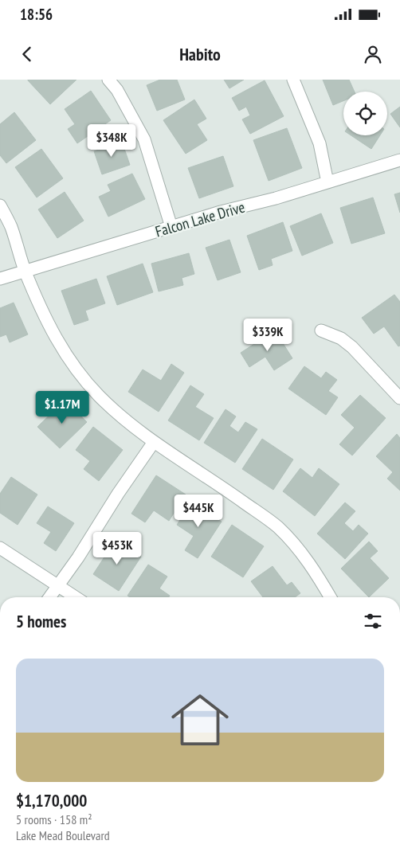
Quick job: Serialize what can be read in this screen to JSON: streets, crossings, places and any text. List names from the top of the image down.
{
  "streets": {
    "street": ["Falcon Lake Drive"]
  },
  "page": {
    "status": "18:56",
    "header": "Habito",
    "price": [
      "$348K",
      "$339K",
      "$1.17M",
      "$445K",
      "$453K"
    ],
    "heading": "5 homes",
    "list": [
      {
        "name": "$1,170,000",
        "note": "5 rooms · 158 m² · Lake Mead Boulevard"
      }
    ]
  }
}
